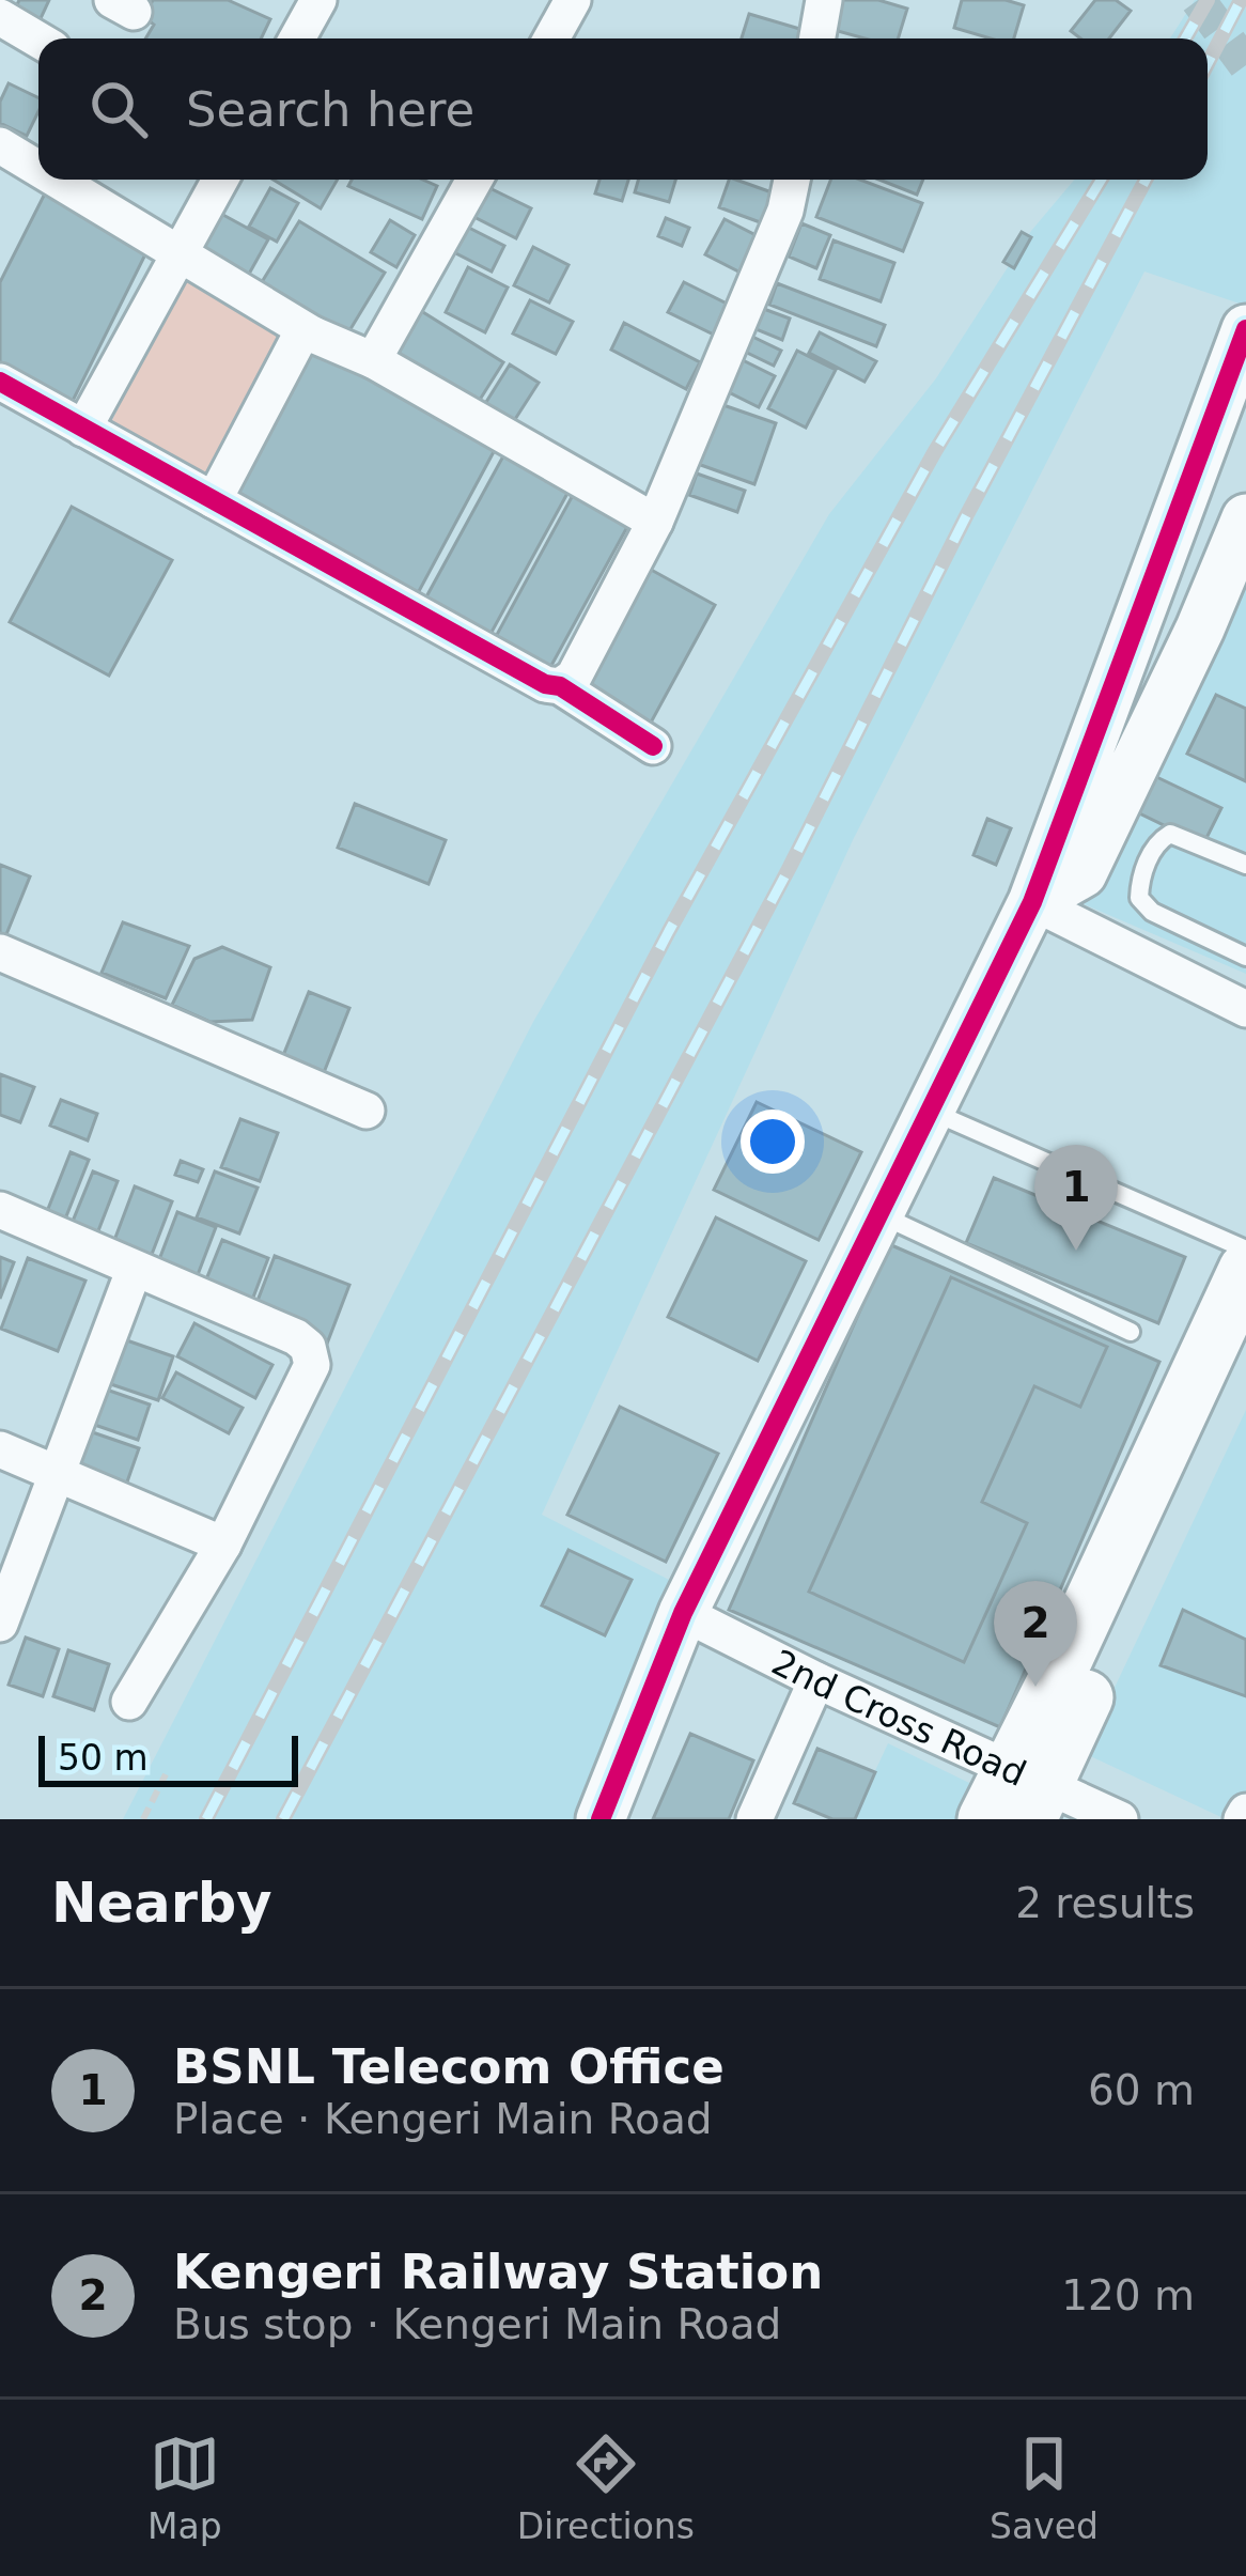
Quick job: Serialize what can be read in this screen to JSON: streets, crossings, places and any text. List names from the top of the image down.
{
  "streets": {
    "street": ["2nd Cross Road"]
  },
  "scale_bar": "50 m",
  "page": {
    "search": "Search here",
    "pins": ["1", "2"],
    "scale": "50 m",
    "heading": ["Nearby", "2 results"],
    "list": [
      {
        "mark": "1",
        "name": "BSNL Telecom Office",
        "note": "Place · Kengeri Main Road",
        "value": "60 m"
      },
      {
        "mark": "2",
        "name": "Kengeri Railway Station",
        "note": "Bus stop · Kengeri Main Road",
        "value": "120 m"
      }
    ],
    "nav": ["Map", "Directions", "Saved"]
  }
}
